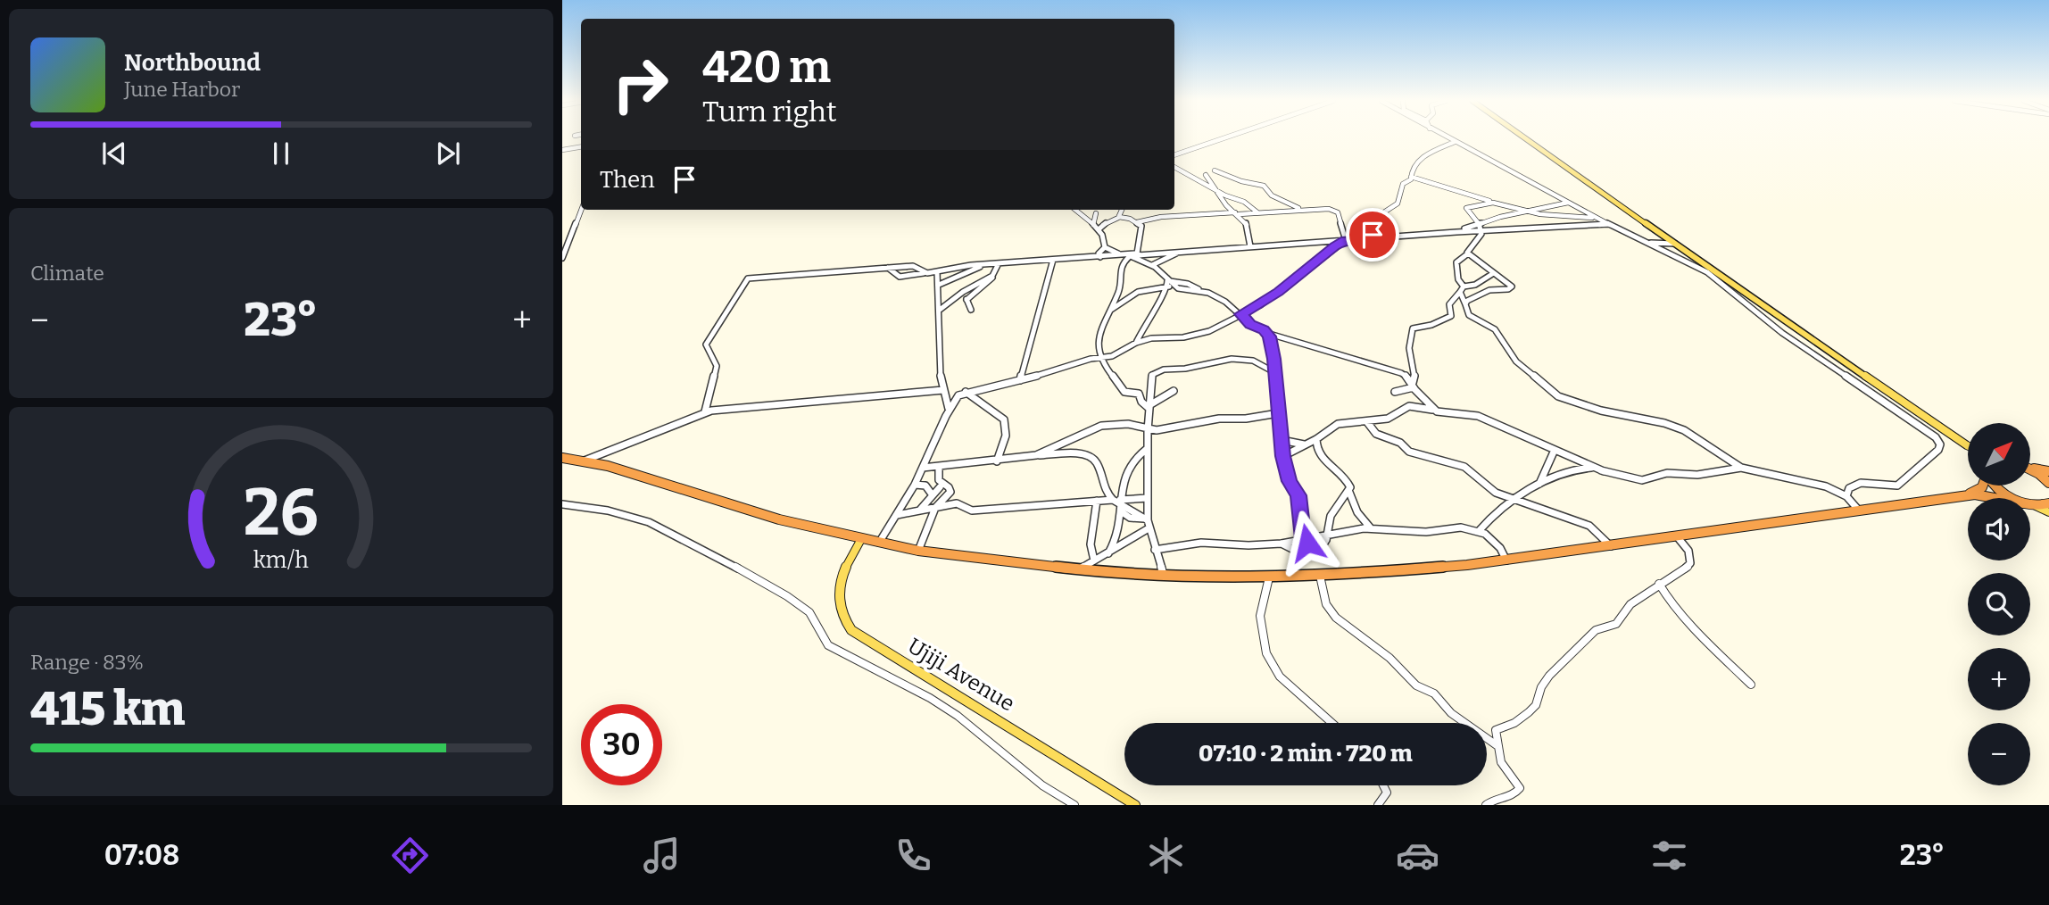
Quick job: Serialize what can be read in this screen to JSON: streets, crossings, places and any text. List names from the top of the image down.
{
  "streets": {
    "main road": ["Ujiji Avenue"]
  },
  "north": "top right",
  "page": {
    "turn": ["420 m", "Turn right"],
    "song": ["Northbound", "June Harbor"],
    "then": "Then",
    "tile": [
      "Climate",
      ["Range · 83%", "415 km"]
    ],
    "heat": ["−", "23°", "+"],
    "map_buttons": ["+", "−"],
    "limit": "30",
    "trip": "07:10 · 2 min · 720 m",
    "tabs": ["07:08", "23°"],
    "gauge": ["26", "km/h"]
  }
}
